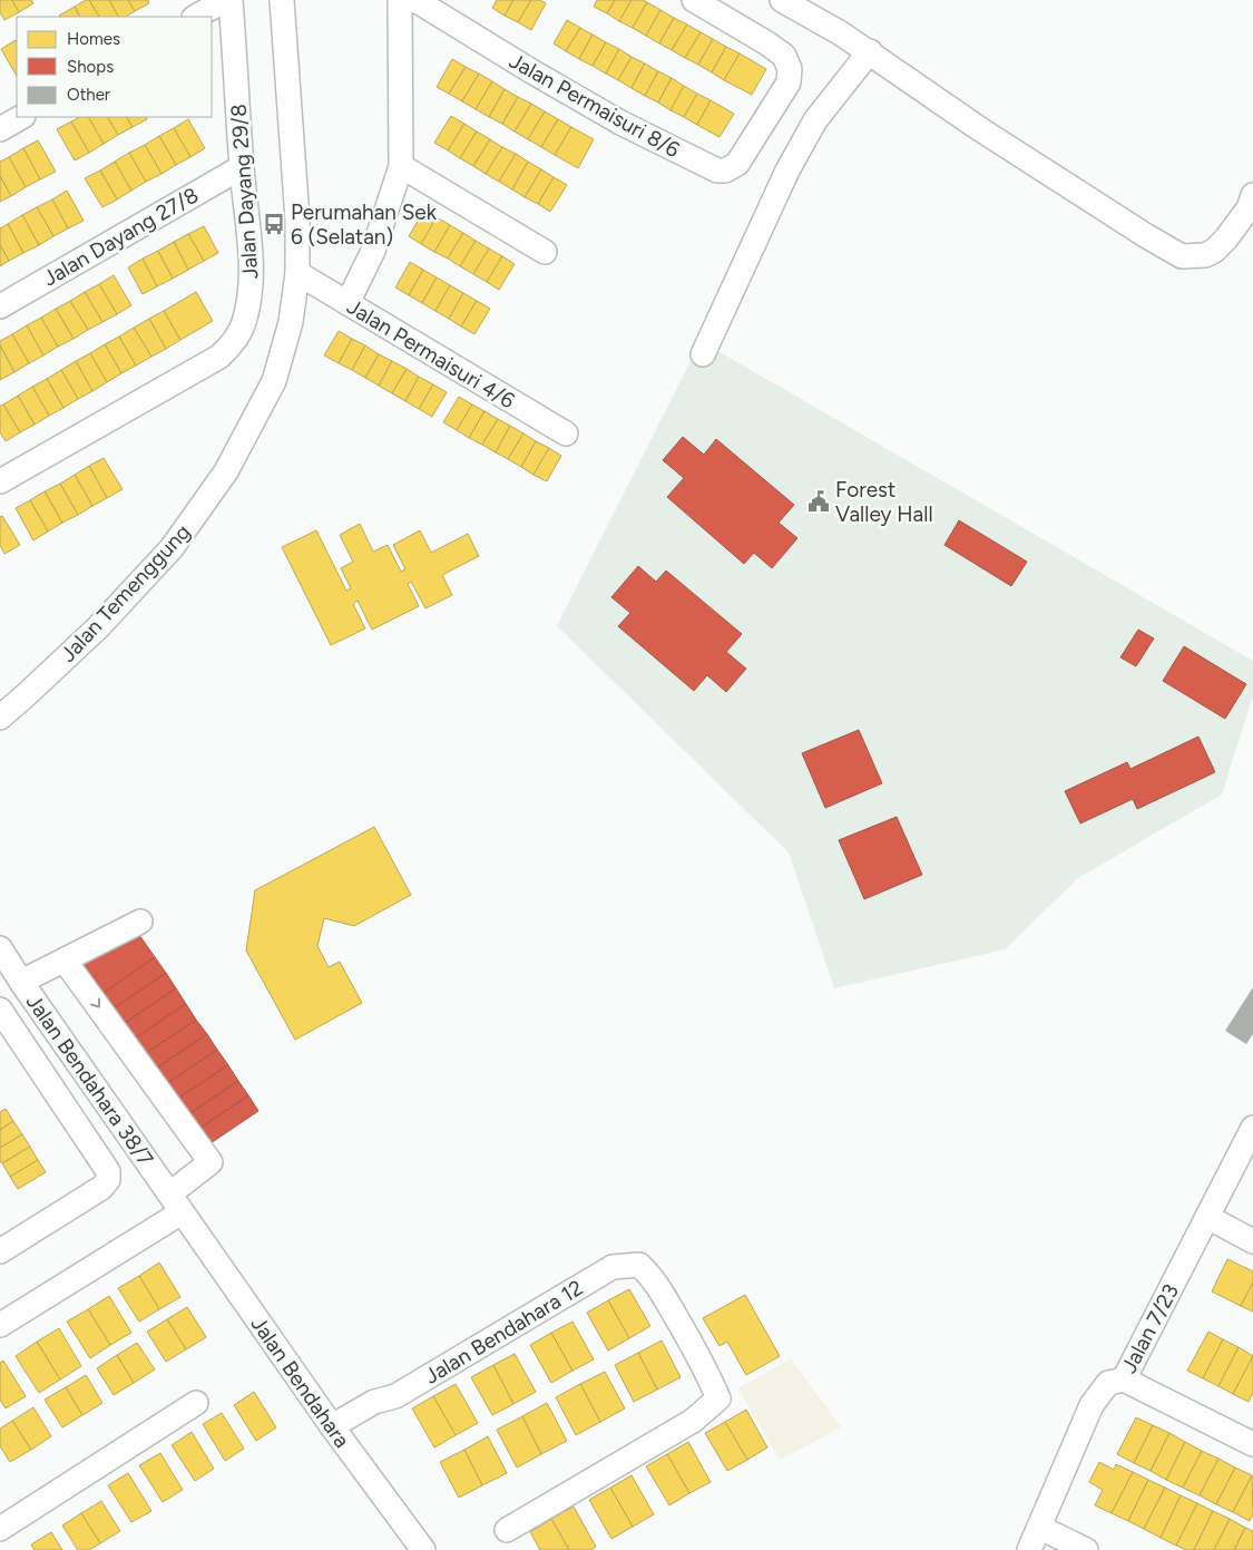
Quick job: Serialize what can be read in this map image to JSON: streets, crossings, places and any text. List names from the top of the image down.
{
  "streets": {
    "street": [
      "Jalan Permaisuri 8/6",
      "Jalan Dayang 29/8",
      "Jalan Dayang 27/8",
      "Jalan Permaisuri 4/6",
      "Jalan Temenggung",
      "Jalan Bendahara 38/7",
      "Jalan 7/23",
      "Jalan Bendahara 12",
      "Jalan Bendahara"
    ]
  },
  "crossings": [
    ["Jalan Dayang 29/8", "Jalan Dayang 27/8"],
    ["Jalan Permaisuri 4/6", "Jalan Temenggung"],
    ["Jalan Bendahara 38/7", "Jalan Bendahara"],
    ["Jalan Bendahara 12", "Jalan Bendahara"]
  ],
  "places": {
    "bus stop": ["Perumahan Sek 6 (Selatan)"],
    "public building": ["Forest Valley Hall"]
  },
  "legend": ["Homes", "Shops", "Other"]
}
